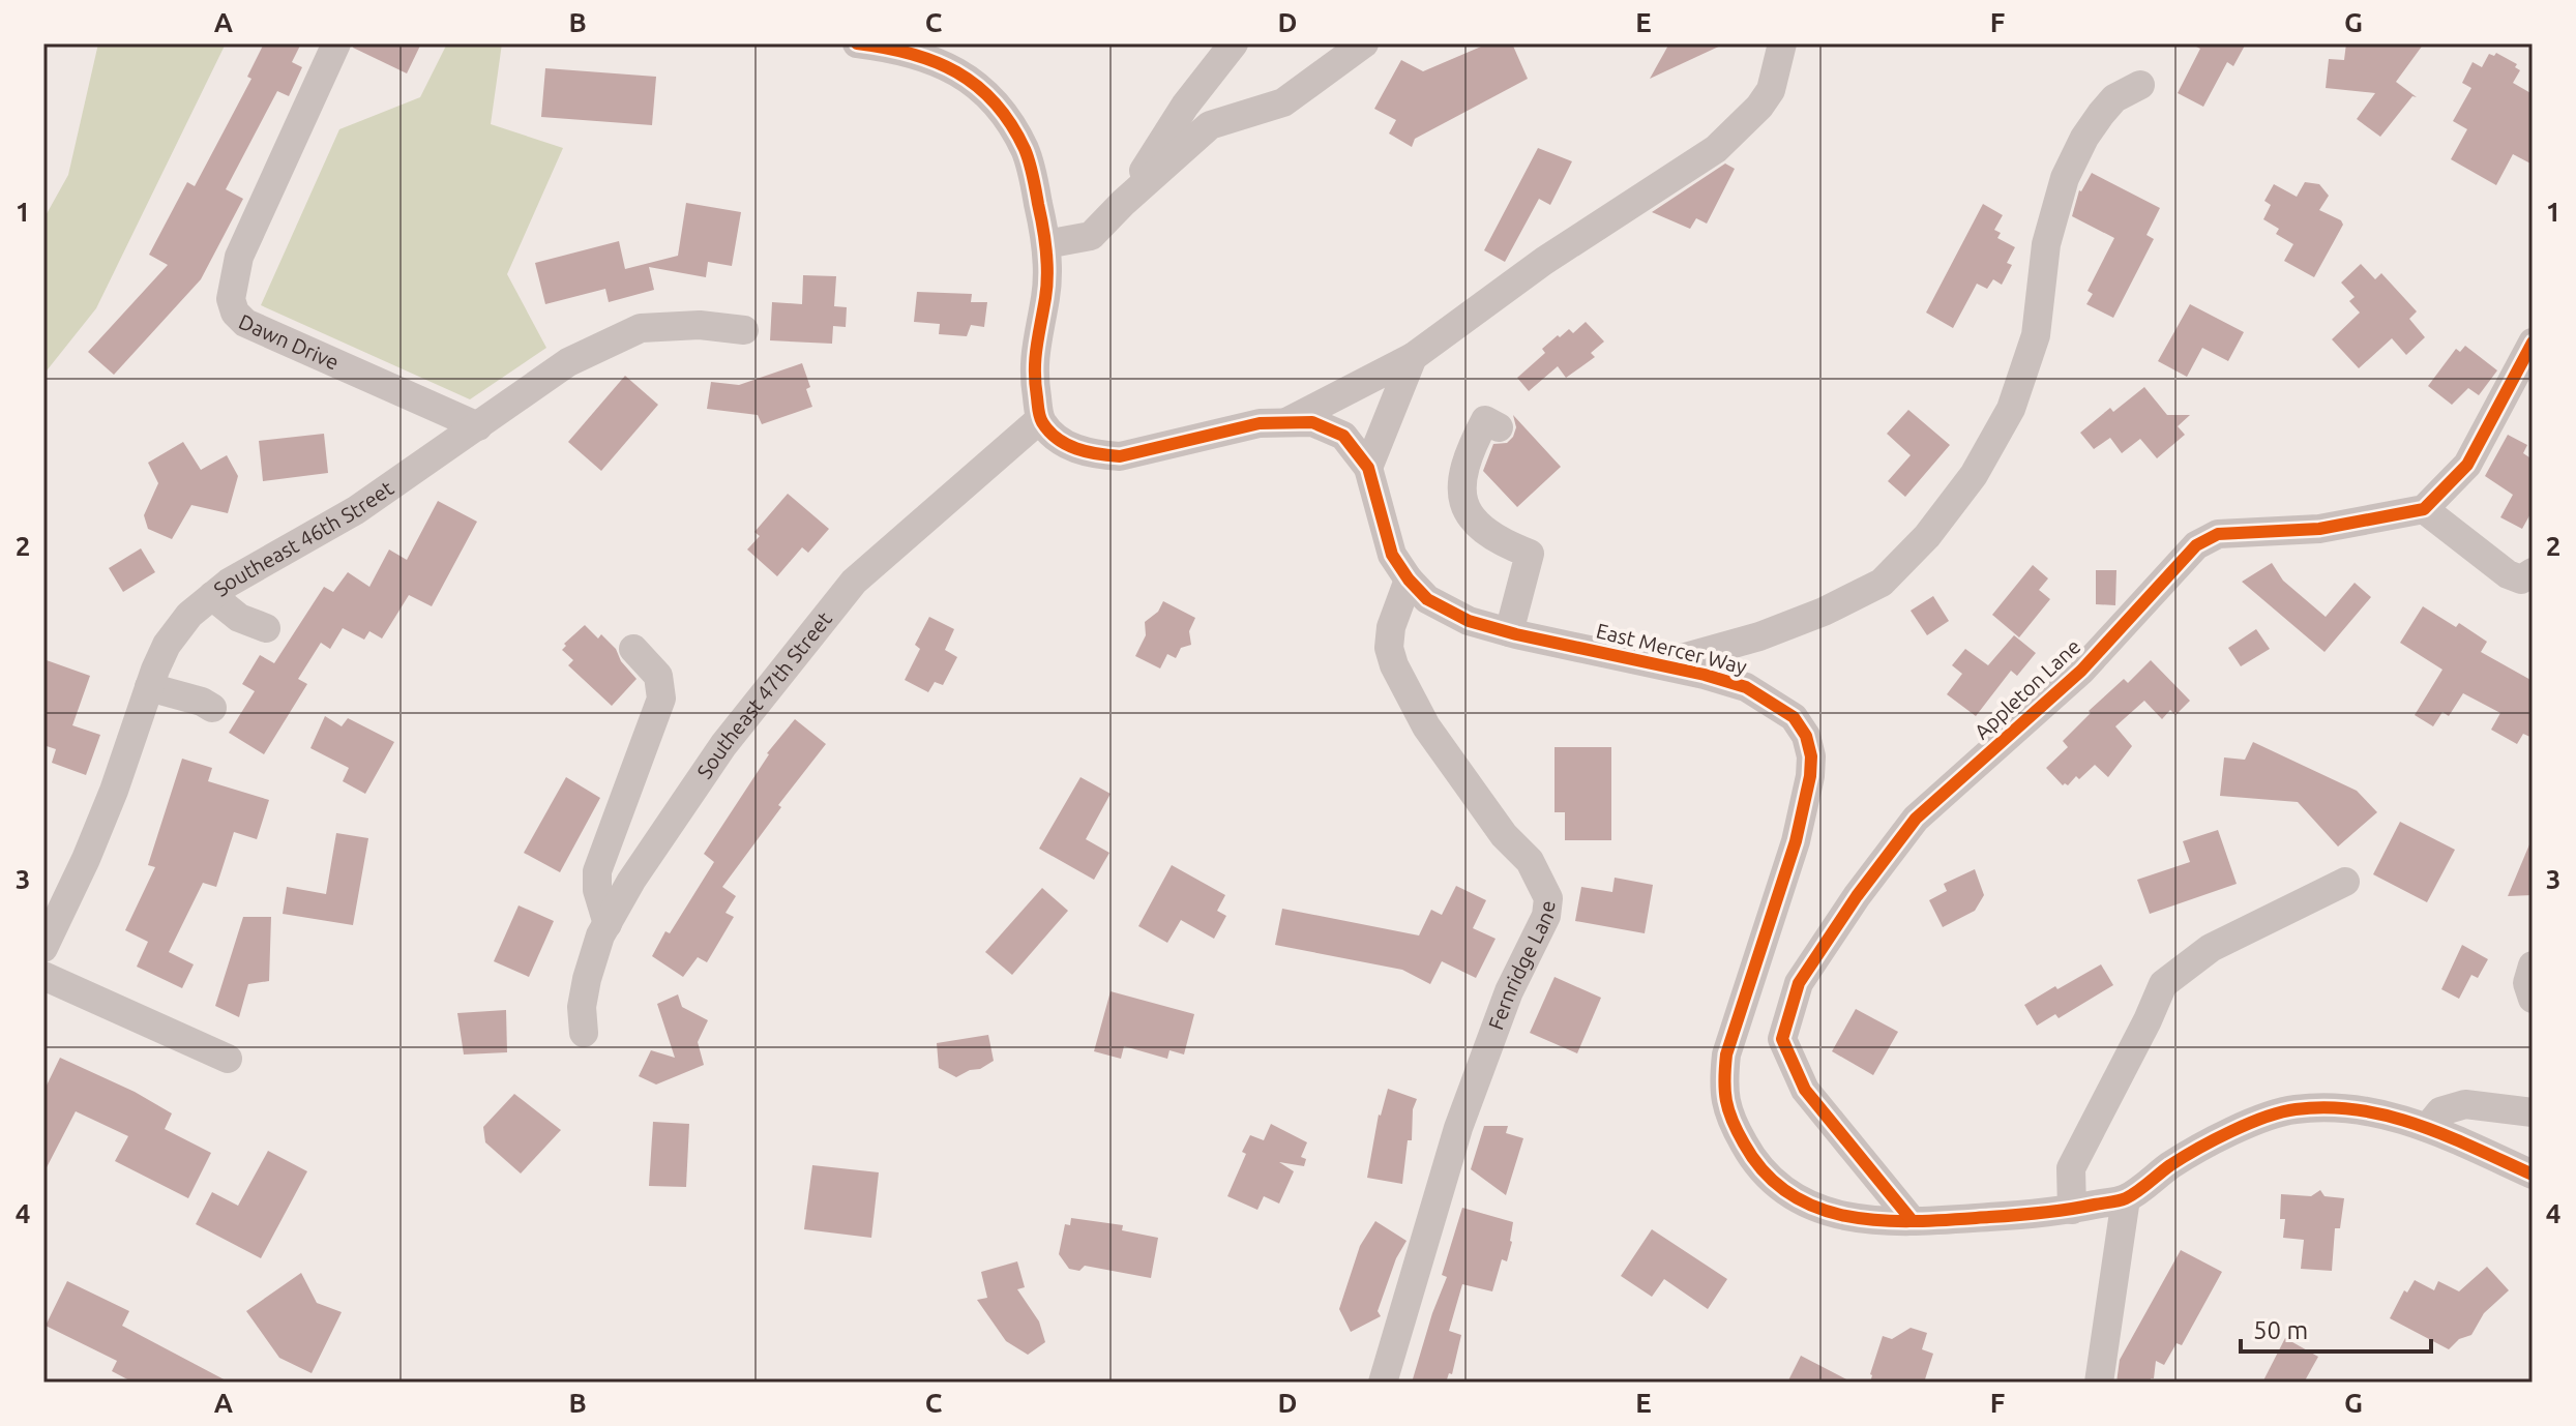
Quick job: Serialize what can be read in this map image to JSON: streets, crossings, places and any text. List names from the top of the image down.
{
  "streets": {
    "street": [
      "Dawn Drive",
      "Southeast 46th Street",
      "East Mercer Way",
      "Appleton Lane",
      "Southeast 47th Street",
      "Fernridge Lane"
    ]
  },
  "crossings": [
    ["Dawn Drive", "Southeast 46th Street"],
    ["East Mercer Way", "Appleton Lane"],
    ["East Mercer Way", "Southeast 47th Street"],
    ["East Mercer Way", "Fernridge Lane"]
  ],
  "scale_bar": "50 m",
  "grid": {
    "columns": [
      "A",
      "B",
      "C",
      "D",
      "E",
      "F",
      "G"
    ],
    "rows": [
      "1",
      "2",
      "3",
      "4"
    ]
  }
}
